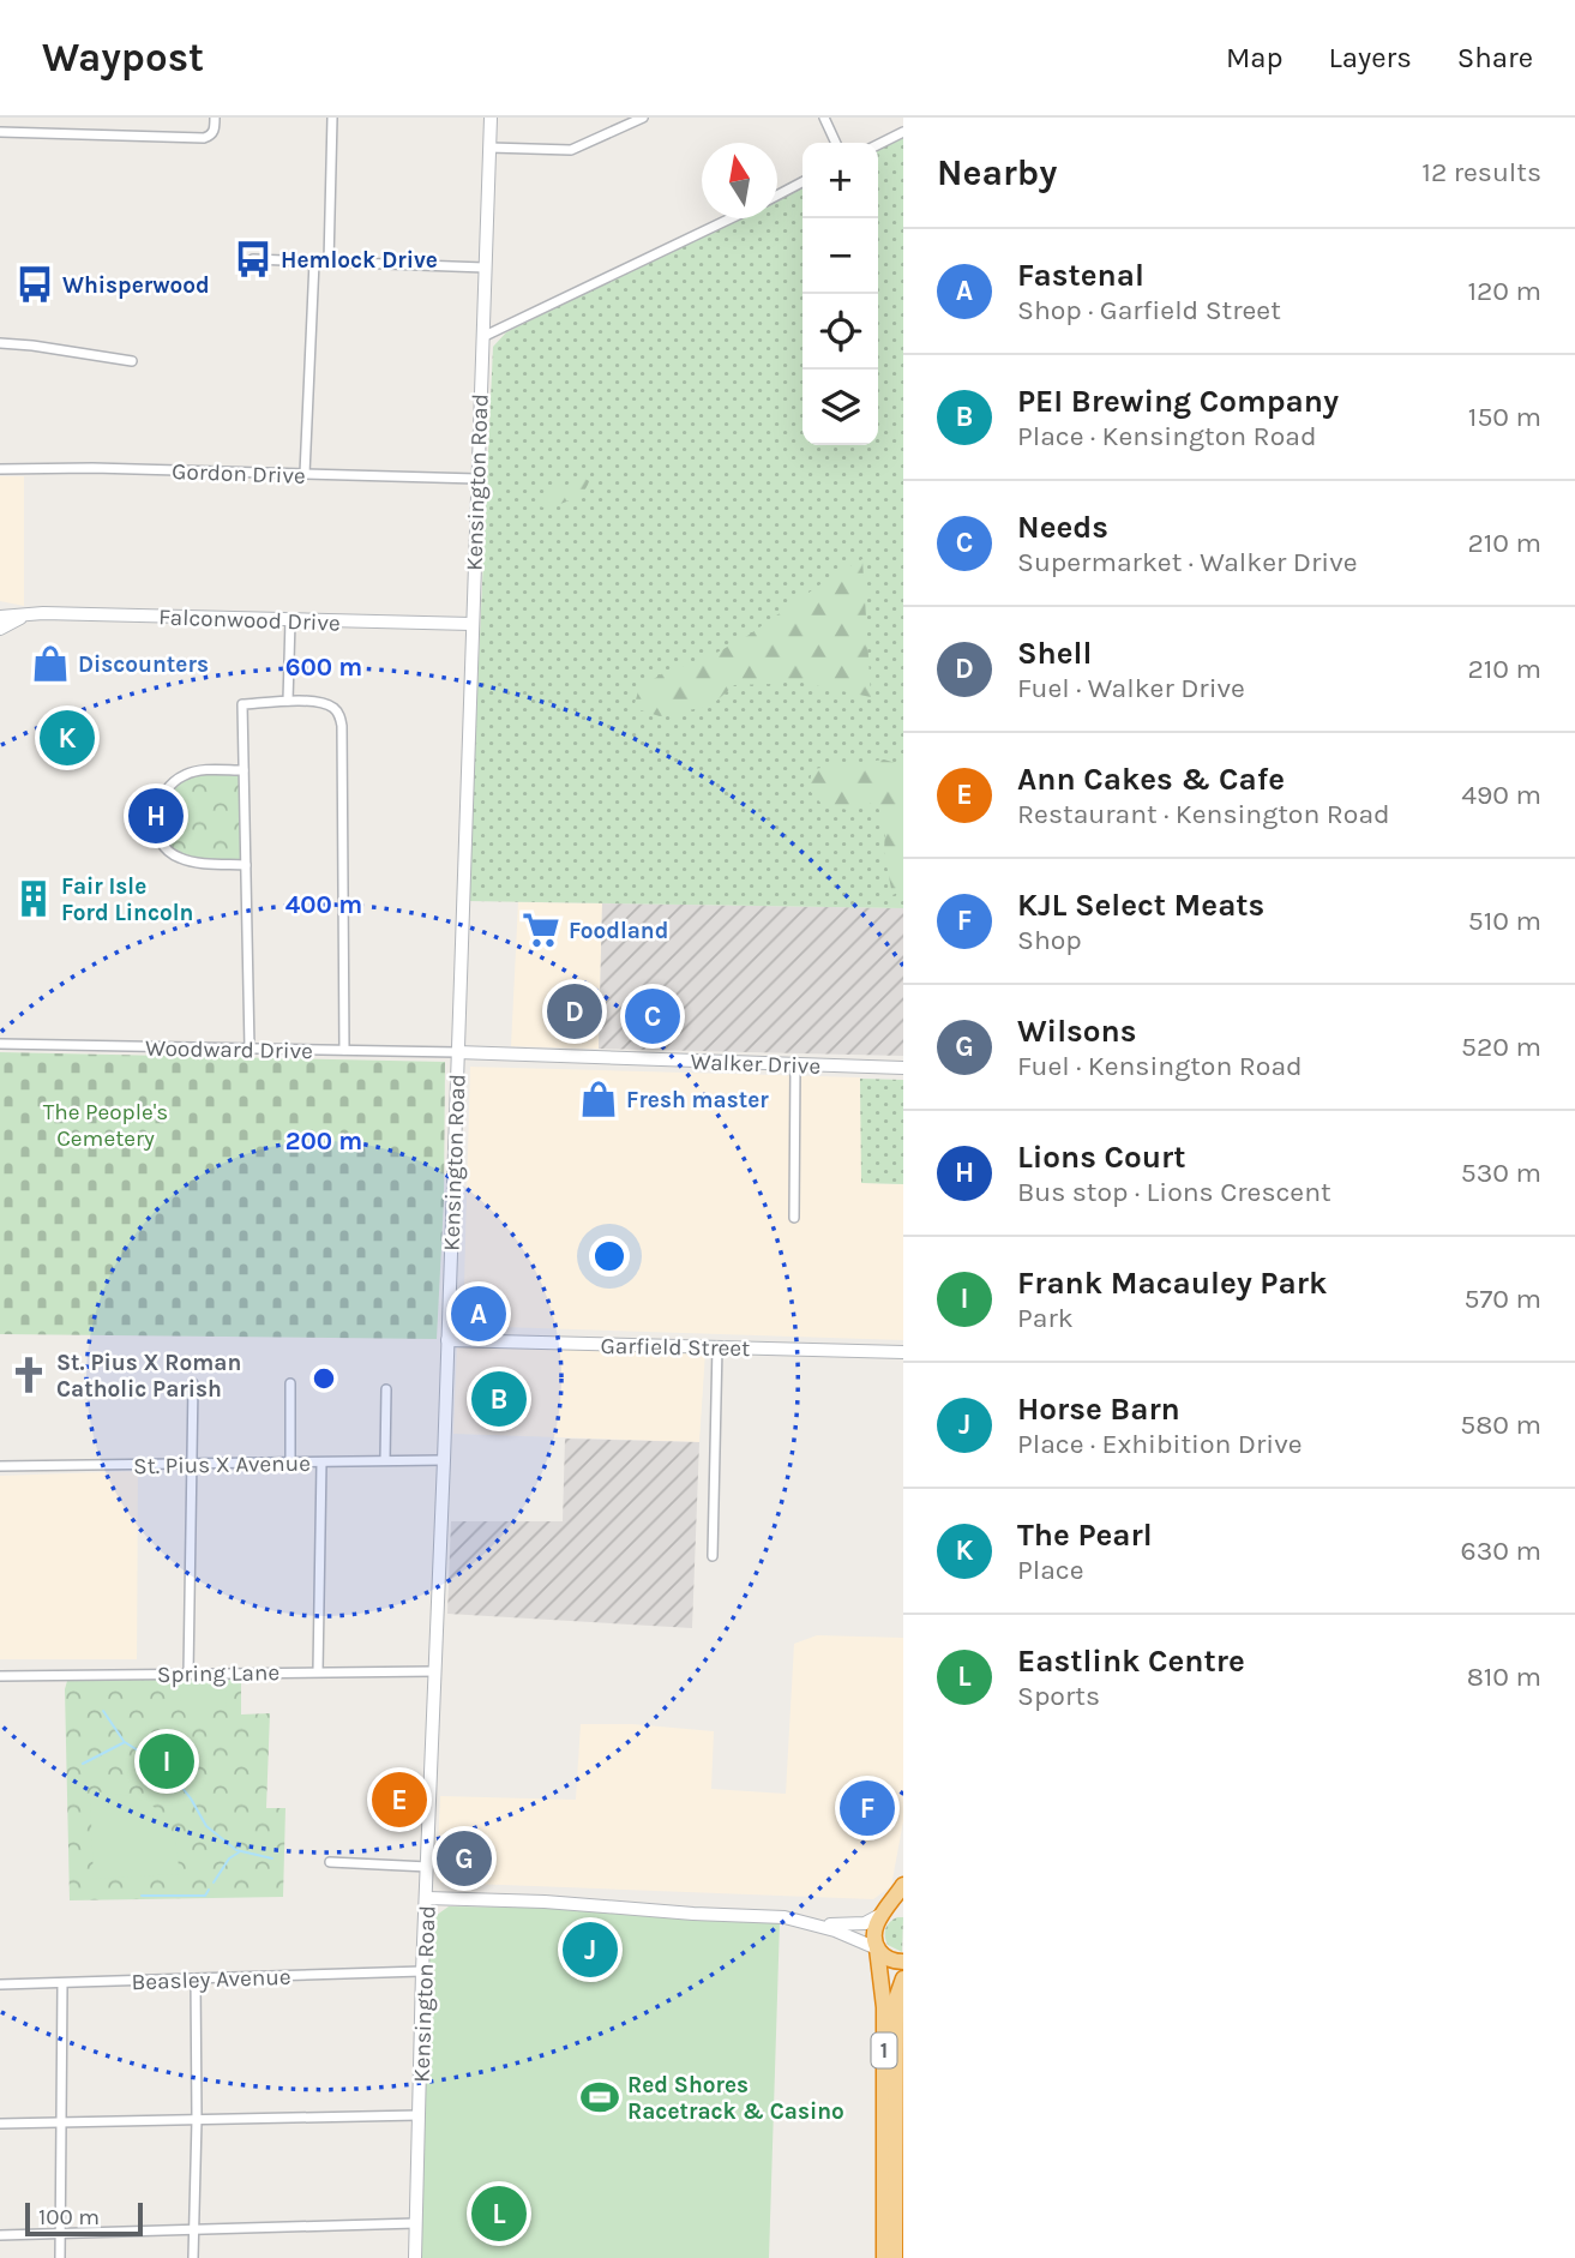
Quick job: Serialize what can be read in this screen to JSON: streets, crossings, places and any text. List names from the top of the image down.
{
  "streets": {
    "highway": ["1"],
    "street": [
      "Gordon Drive",
      "Kensington Road",
      "Falconwood Drive",
      "Woodward Drive",
      "Walker Drive",
      "Garfield Street",
      "St. Pius X Avenue",
      "Spring Lane",
      "Beasley Avenue"
    ]
  },
  "crossings": [
    ["Gordon Drive", "Kensington Road"],
    ["Kensington Road", "Falconwood Drive"],
    ["Kensington Road", "Woodward Drive"],
    ["Kensington Road", "Walker Drive"],
    ["Kensington Road", "Garfield Street"],
    ["Kensington Road", "St. Pius X Avenue"],
    ["Kensington Road", "Spring Lane"],
    ["Kensington Road", "Beasley Avenue"],
    ["Woodward Drive", "Walker Drive"]
  ],
  "parks": ["The People's Cemetery"],
  "places": {
    "bus stop": ["Hemlock Drive", "Whisperwood"],
    "shop": ["Discounters", "Fresh master"],
    "building": ["Fair Isle Ford Lincoln"],
    "supermarket": ["Foodland"],
    "church": ["St. Pius X Roman Catholic Parish"],
    "sports": ["Red Shores Racetrack & Casino"]
  },
  "scale_bar": "100 m",
  "north": "top",
  "page": {
    "header": "Waypost",
    "nav": ["Map", "Layers", "Share"],
    "heading": ["Nearby", "12 results"],
    "map_buttons": ["+", "−"],
    "list": [
      {
        "mark": "A",
        "name": "Fastenal",
        "note": "Shop · Garfield Street",
        "value": "120 m"
      },
      {
        "mark": "B",
        "name": "PEI Brewing Company",
        "note": "Place · Kensington Road",
        "value": "150 m"
      },
      {
        "mark": "C",
        "name": "Needs",
        "note": "Supermarket · Walker Drive",
        "value": "210 m"
      },
      {
        "mark": "D",
        "name": "Shell",
        "note": "Fuel · Walker Drive",
        "value": "210 m"
      },
      {
        "mark": "E",
        "name": "Ann Cakes & Cafe",
        "note": "Restaurant · Kensington Road",
        "value": "490 m"
      },
      {
        "mark": "F",
        "name": "KJL Select Meats",
        "note": "Shop",
        "value": "510 m"
      },
      {
        "mark": "G",
        "name": "Wilsons",
        "note": "Fuel · Kensington Road",
        "value": "520 m"
      },
      {
        "mark": "H",
        "name": "Lions Court",
        "note": "Bus stop · Lions Crescent",
        "value": "530 m"
      },
      {
        "mark": "I",
        "name": "Frank Macauley Park",
        "note": "Park",
        "value": "570 m"
      },
      {
        "mark": "J",
        "name": "Horse Barn",
        "note": "Place · Exhibition Drive",
        "value": "580 m"
      },
      {
        "mark": "K",
        "name": "The Pearl",
        "note": "Place",
        "value": "630 m"
      },
      {
        "mark": "L",
        "name": "Eastlink Centre",
        "note": "Sports",
        "value": "810 m"
      }
    ],
    "pins": [
      "K",
      "H",
      "D",
      "C",
      "A",
      "B",
      "I",
      "E",
      "F",
      "G",
      "J",
      "L"
    ],
    "scale": "100 m"
  },
  "rings": ["600 m", "400 m", "200 m"]
}
